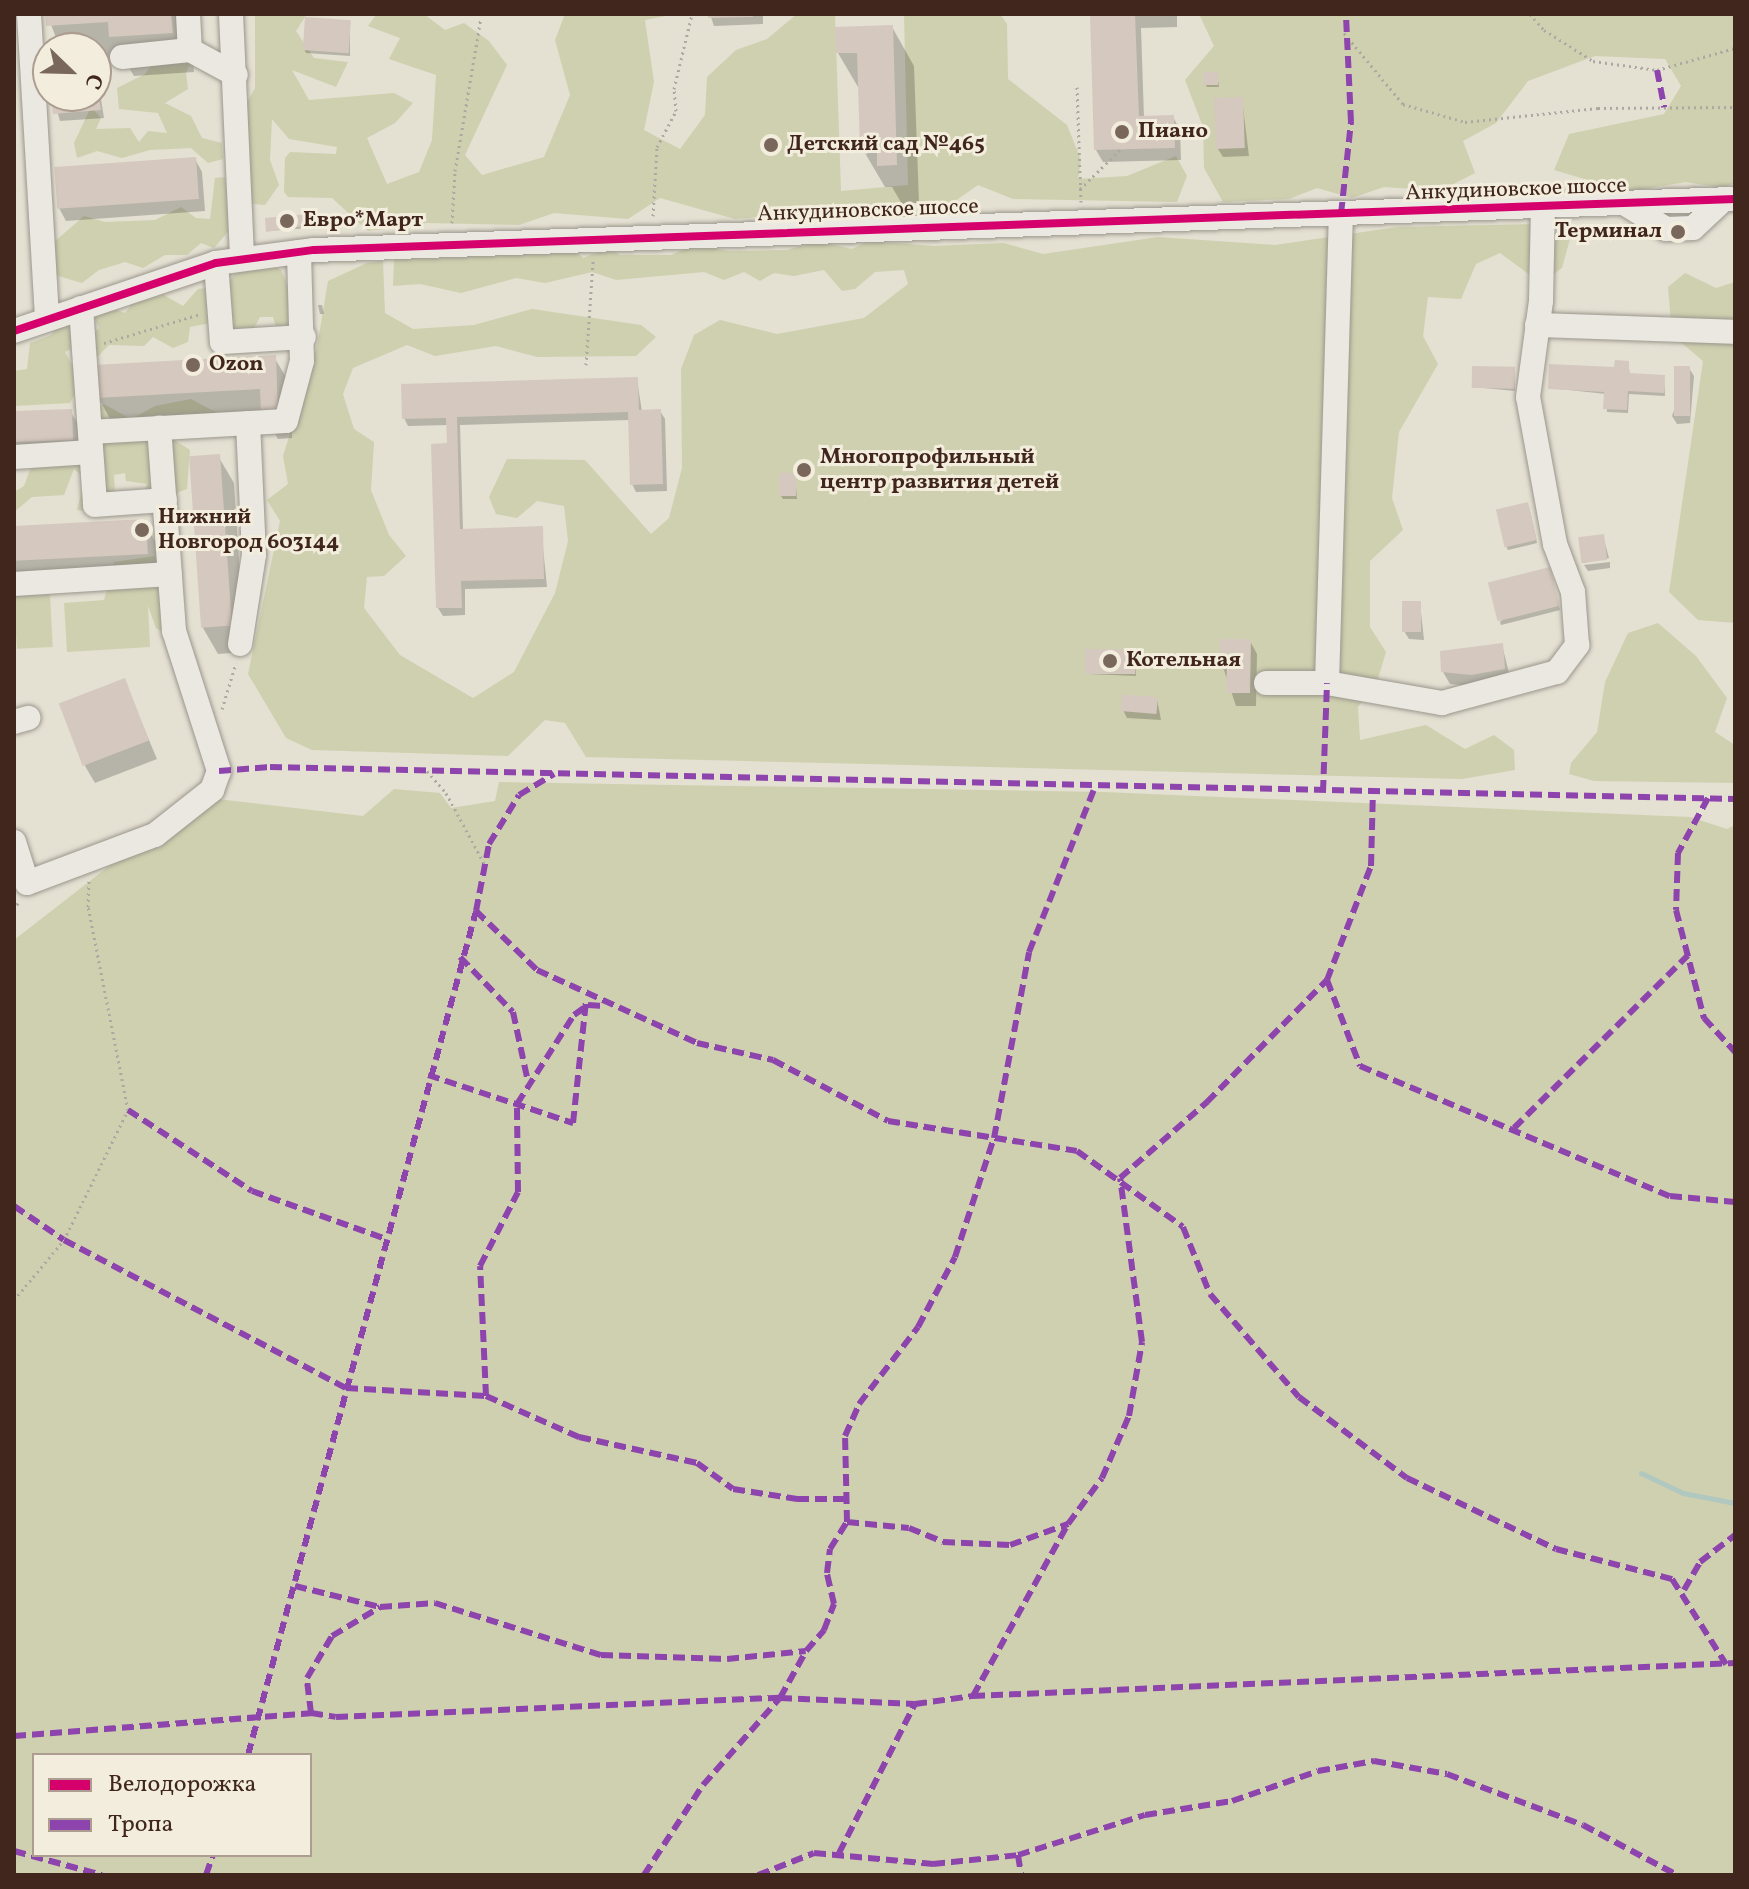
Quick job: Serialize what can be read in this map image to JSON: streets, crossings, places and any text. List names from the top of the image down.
{
  "streets": {
    "street": ["Анкудиновское шоссе"]
  },
  "places": [
    "Пиано",
    "Детский сад №465",
    "Евро*Март",
    "Терминал",
    "Ozon",
    "Многопрофильный центр развития детей",
    "Нижний Новгород 603144",
    "Котельная"
  ],
  "legend": ["Велодорожка", "Тропа"],
  "north": "bottom right"
}
